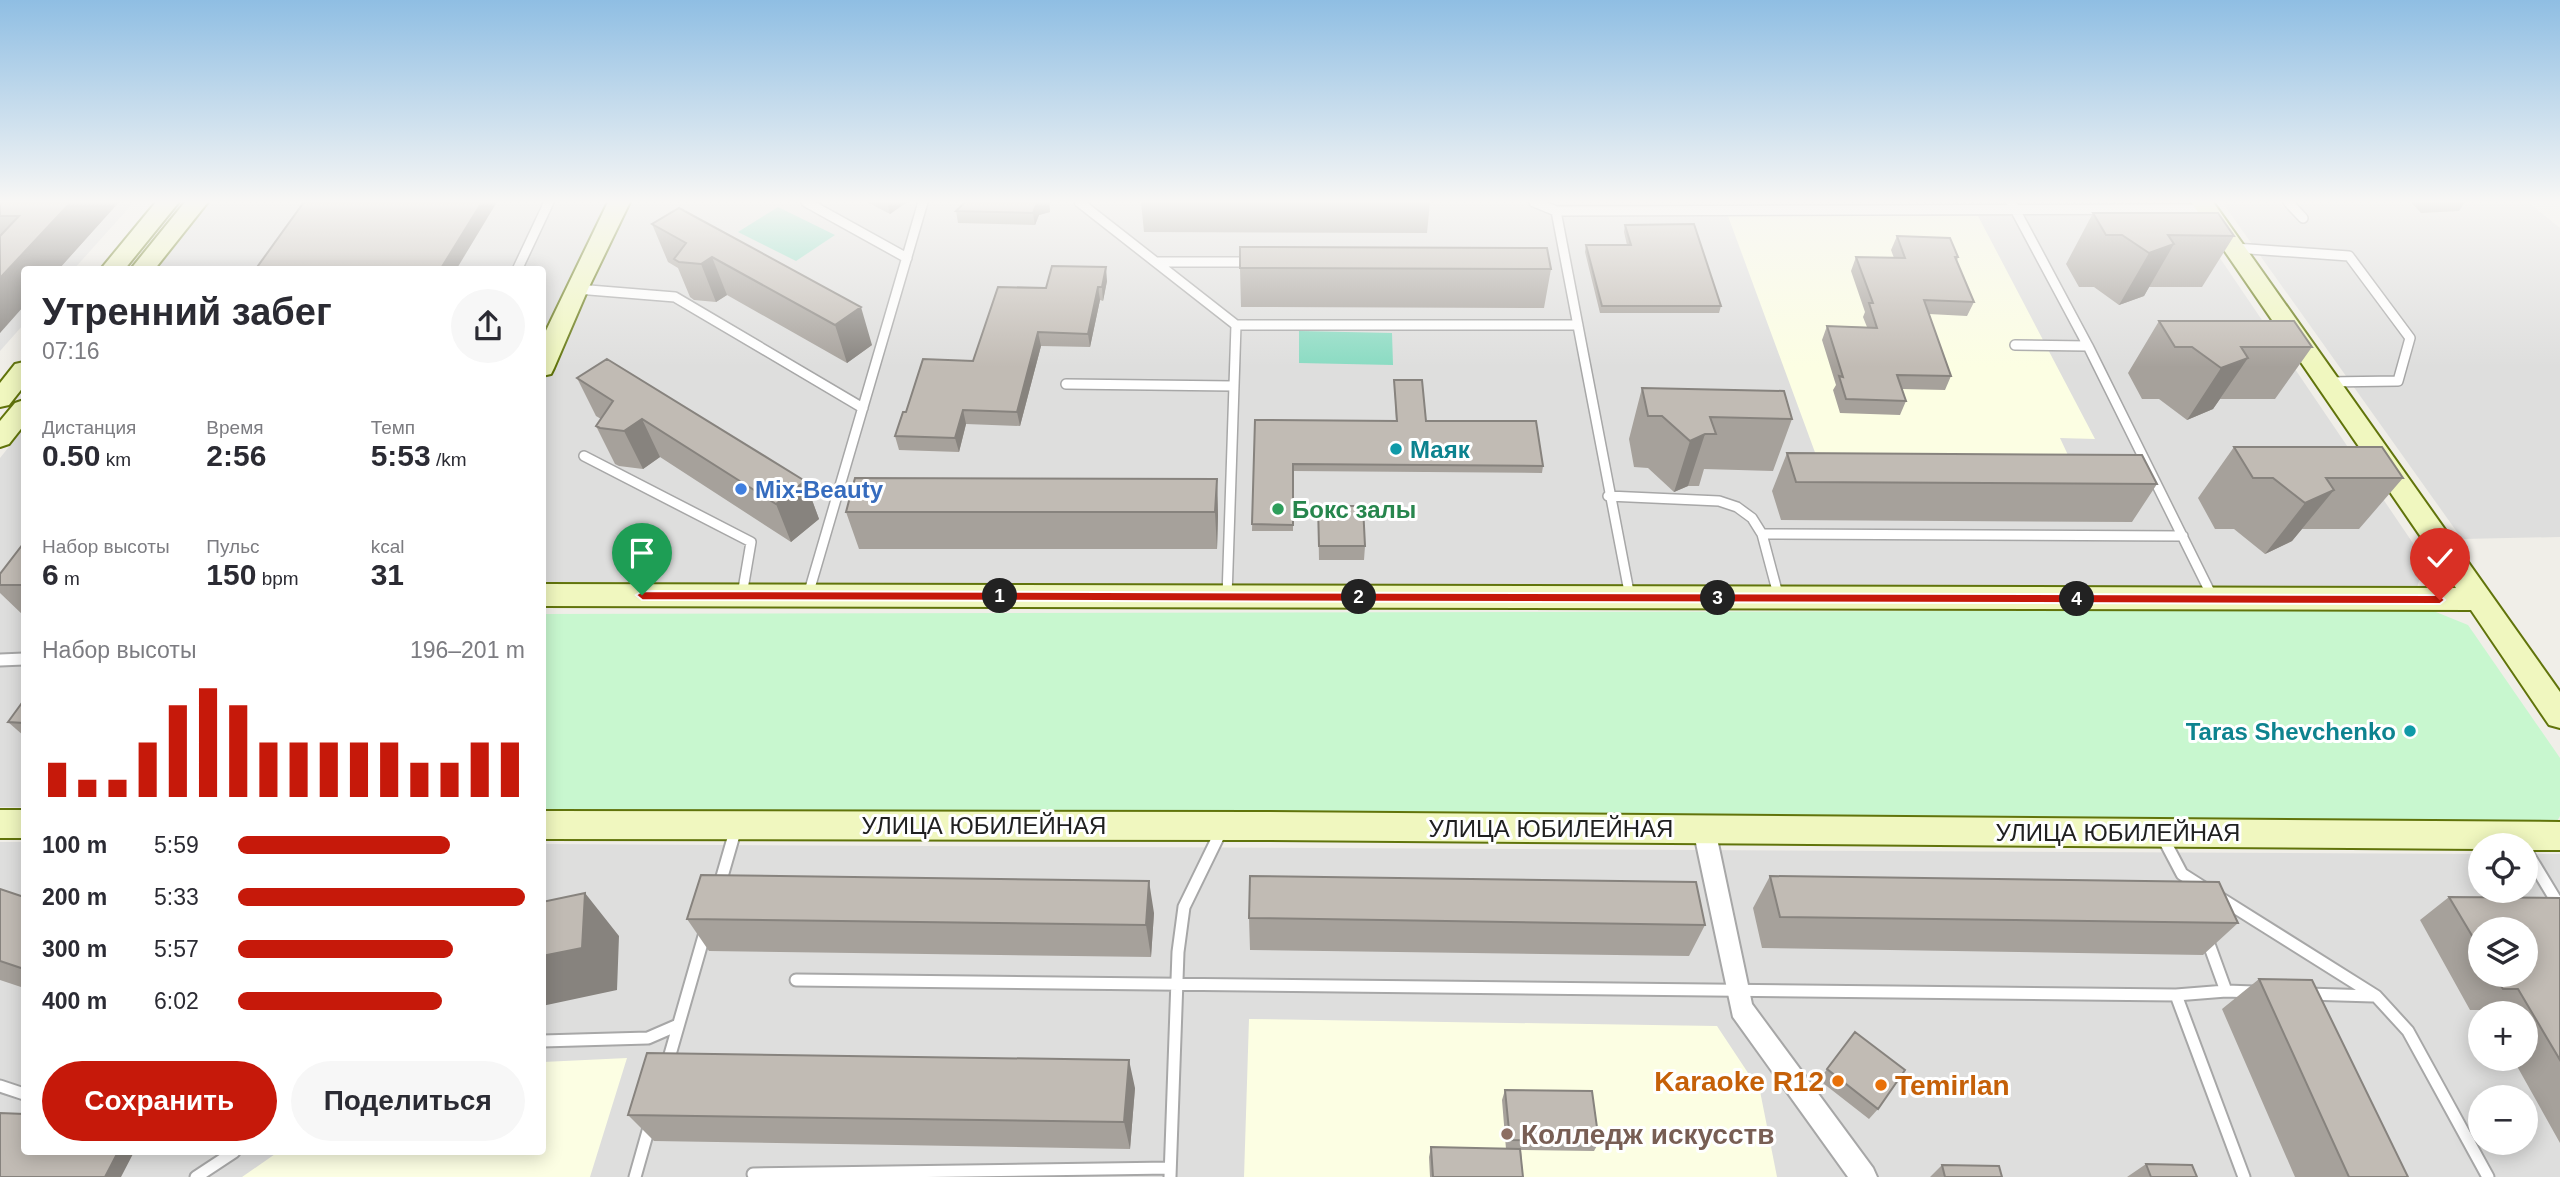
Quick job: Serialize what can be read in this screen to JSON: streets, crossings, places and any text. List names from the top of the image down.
{
  "streets": {
    "street": ["УЛИЦА ЮБИЛЕЙНАЯ"]
  },
  "places": [
    "Маяк",
    "Mix-Beauty",
    "Бокс залы",
    "Taras Shevchenko",
    "Karaoke R12",
    "Temirlan",
    "Колледж искусств"
  ],
  "page": {
    "heading": ["Утренний забег", "07:16"],
    "stats": [
      ["Дистанция", "0.50 km"],
      ["Время", "2:56"],
      ["Темп", "5:53 /km"],
      ["Набор высоты", "6 m"],
      ["Пульс", "150 bpm"],
      ["kcal", "31"]
    ],
    "pins": [
      "1",
      "2",
      "3",
      "4"
    ],
    "chart": ["Набор высоты", "196–201 m"],
    "list": [
      {
        "name": "100 m",
        "note": "5:59"
      },
      {
        "name": "200 m",
        "note": "5:33"
      },
      {
        "name": "300 m",
        "note": "5:57"
      },
      {
        "name": "400 m",
        "note": "6:02"
      }
    ],
    "map_buttons": ["+", "−"],
    "buttons": ["Сохранить", "Поделиться"]
  }
}
